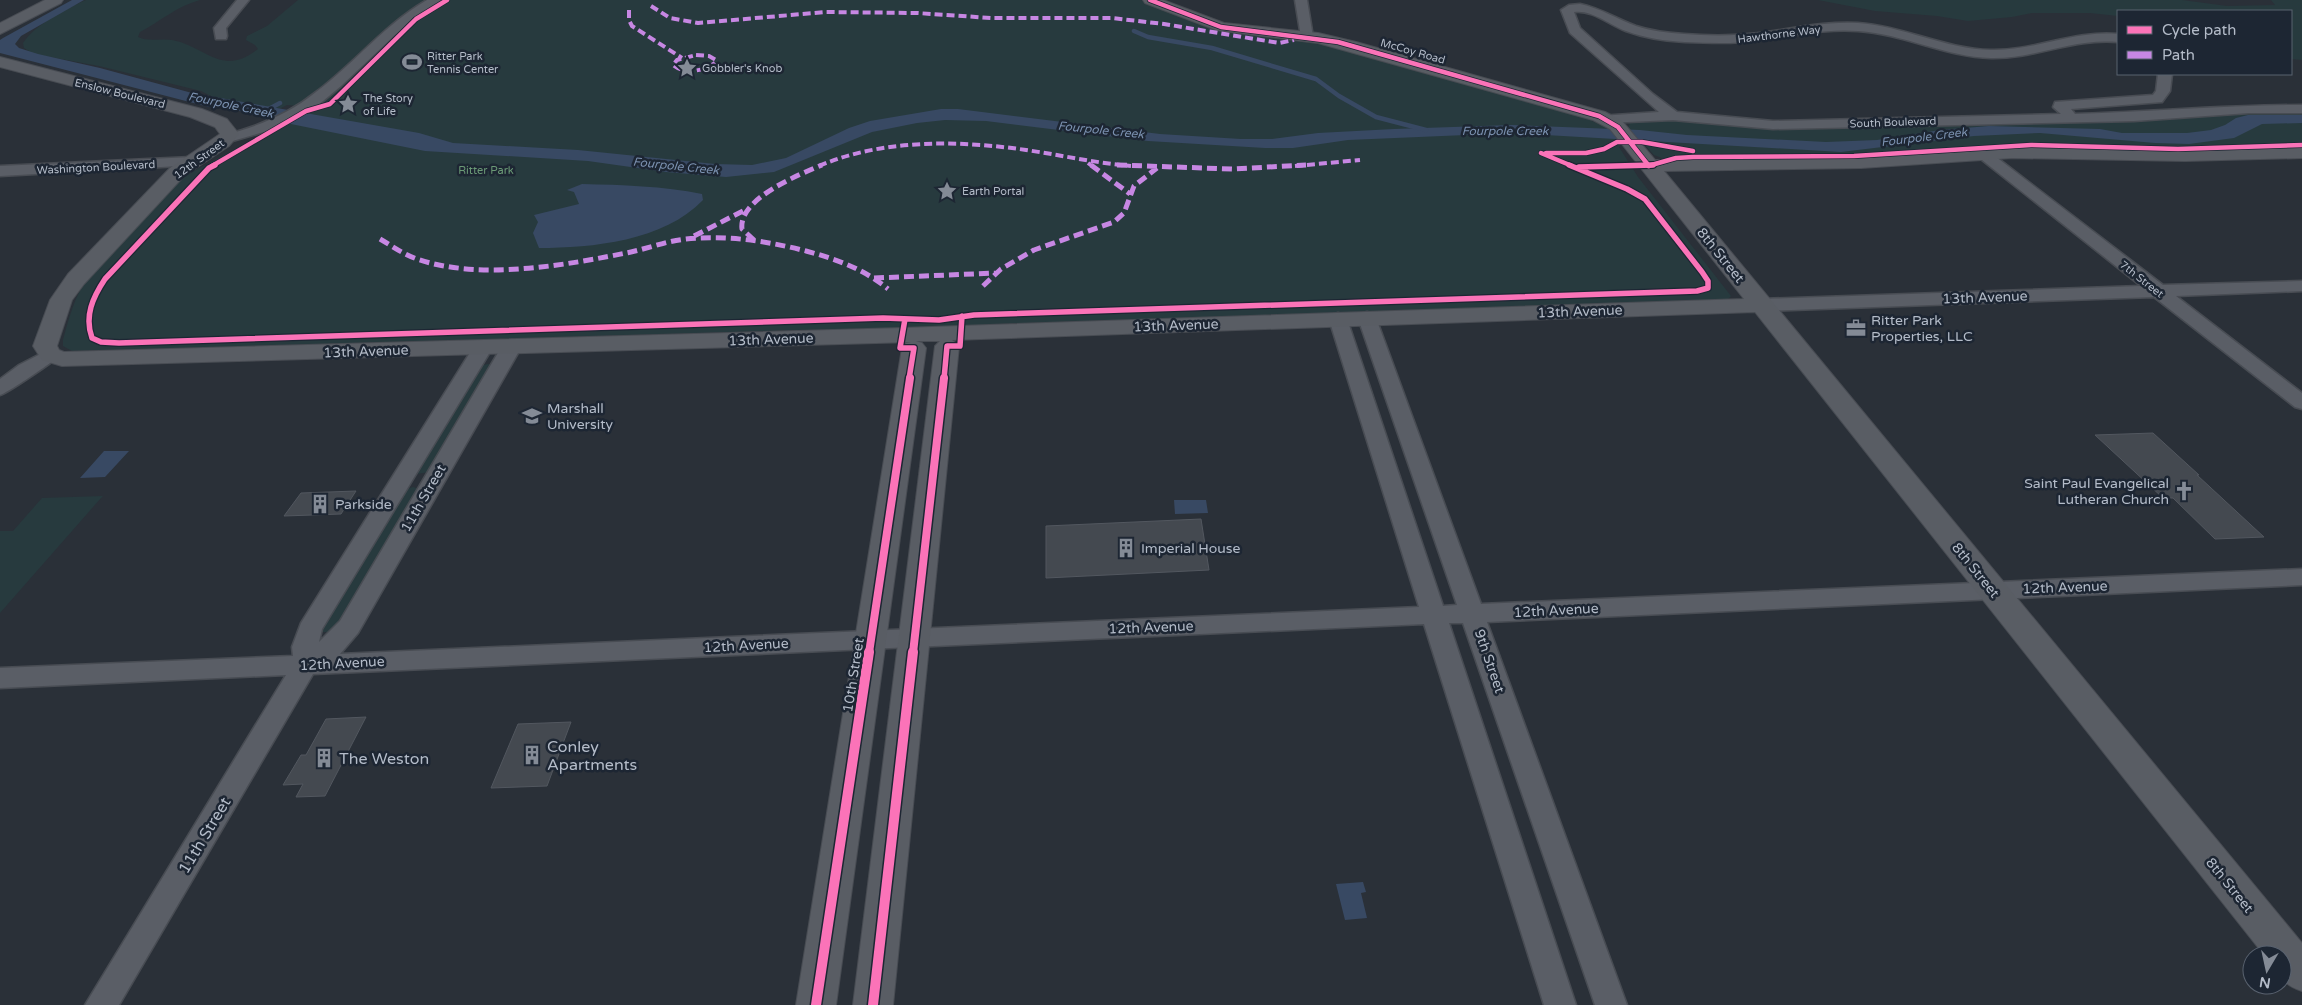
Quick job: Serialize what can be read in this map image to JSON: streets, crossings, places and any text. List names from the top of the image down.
{
  "streets": {
    "street": [
      "Hawthorne Way",
      "McCoy Road",
      "Enslow Boulevard",
      "South Boulevard",
      "12th Street",
      "Washington Boulevard",
      "8th Street",
      "7th Street",
      "13th Avenue",
      "11th Street",
      "12th Avenue",
      "9th Street",
      "10th Street"
    ]
  },
  "crossings": [
    ["Hawthorne Way", "South Boulevard"],
    ["McCoy Road", "South Boulevard"],
    ["Enslow Boulevard", "12th Street"],
    ["12th Street", "Washington Boulevard"],
    ["12th Street", "13th Avenue"],
    ["8th Street", "13th Avenue"],
    ["8th Street", "12th Avenue"],
    ["7th Street", "13th Avenue"],
    ["13th Avenue", "11th Street"],
    ["13th Avenue", "9th Street"],
    ["13th Avenue", "10th Street"],
    ["11th Street", "12th Avenue"],
    ["12th Avenue", "9th Street"],
    ["12th Avenue", "10th Street"]
  ],
  "water": ["Fourpole Creek"],
  "parks": ["Ritter Park"],
  "places": {
    "sports": ["Ritter Park Tennis Center"],
    "place": ["Gobbler's Knob", "The Story of Life", "Earth Portal"],
    "office": ["Ritter Park Properties, LLC"],
    "school or university": ["Marshall University"],
    "church": ["Saint Paul Evangelical Lutheran Church"],
    "building": [
      "Parkside",
      "Imperial House",
      "Conley Apartments",
      "The Weston"
    ]
  },
  "legend": ["Cycle path", "Path"],
  "north": "bottom"
}
